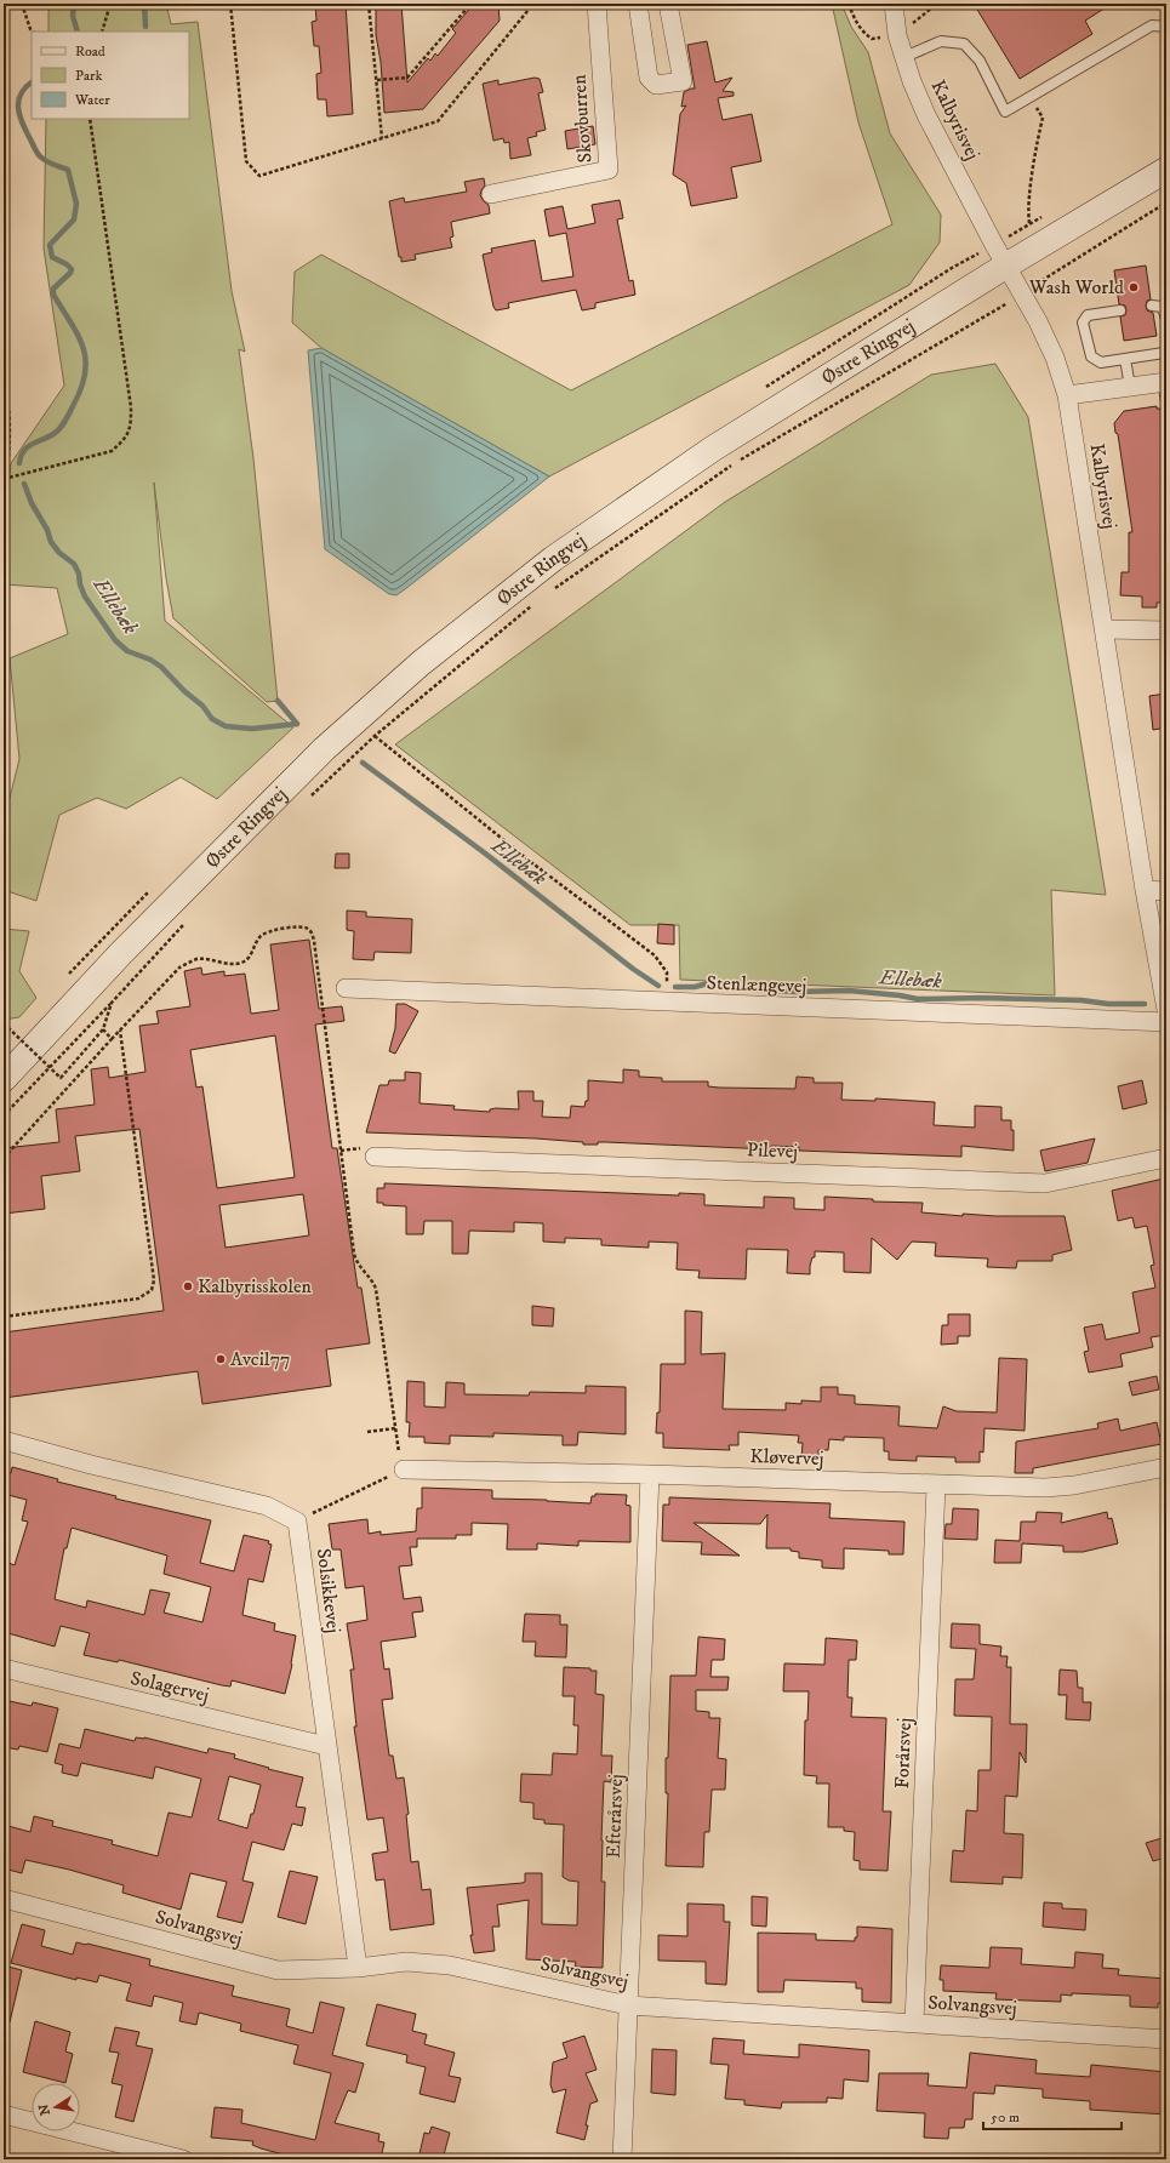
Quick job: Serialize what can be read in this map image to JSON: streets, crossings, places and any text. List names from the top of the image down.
{
  "streets": {
    "street": [
      "Skovburren",
      "Kalbyrisvej",
      "Østre Ringvej",
      "Stenlængevej",
      "Pilevej",
      "Kløvervej",
      "Solsikkevej",
      "Solagervej",
      "Forårsvej",
      "Efterårsvej",
      "Solvangsvej"
    ]
  },
  "crossings": [
    ["Kalbyrisvej", "Østre Ringvej"],
    ["Kløvervej", "Forårsvej"],
    ["Kløvervej", "Efterårsvej"],
    ["Solsikkevej", "Solagervej"],
    ["Solsikkevej", "Solvangsvej"],
    ["Forårsvej", "Solvangsvej"],
    ["Efterårsvej", "Solvangsvej"]
  ],
  "water": ["Ellebæk"],
  "places": ["Wash World", "Kalbyrisskolen", "Avcil77"],
  "legend": ["Road", "Park", "Water"],
  "scale_bar": "50 m",
  "north": "left"
}
